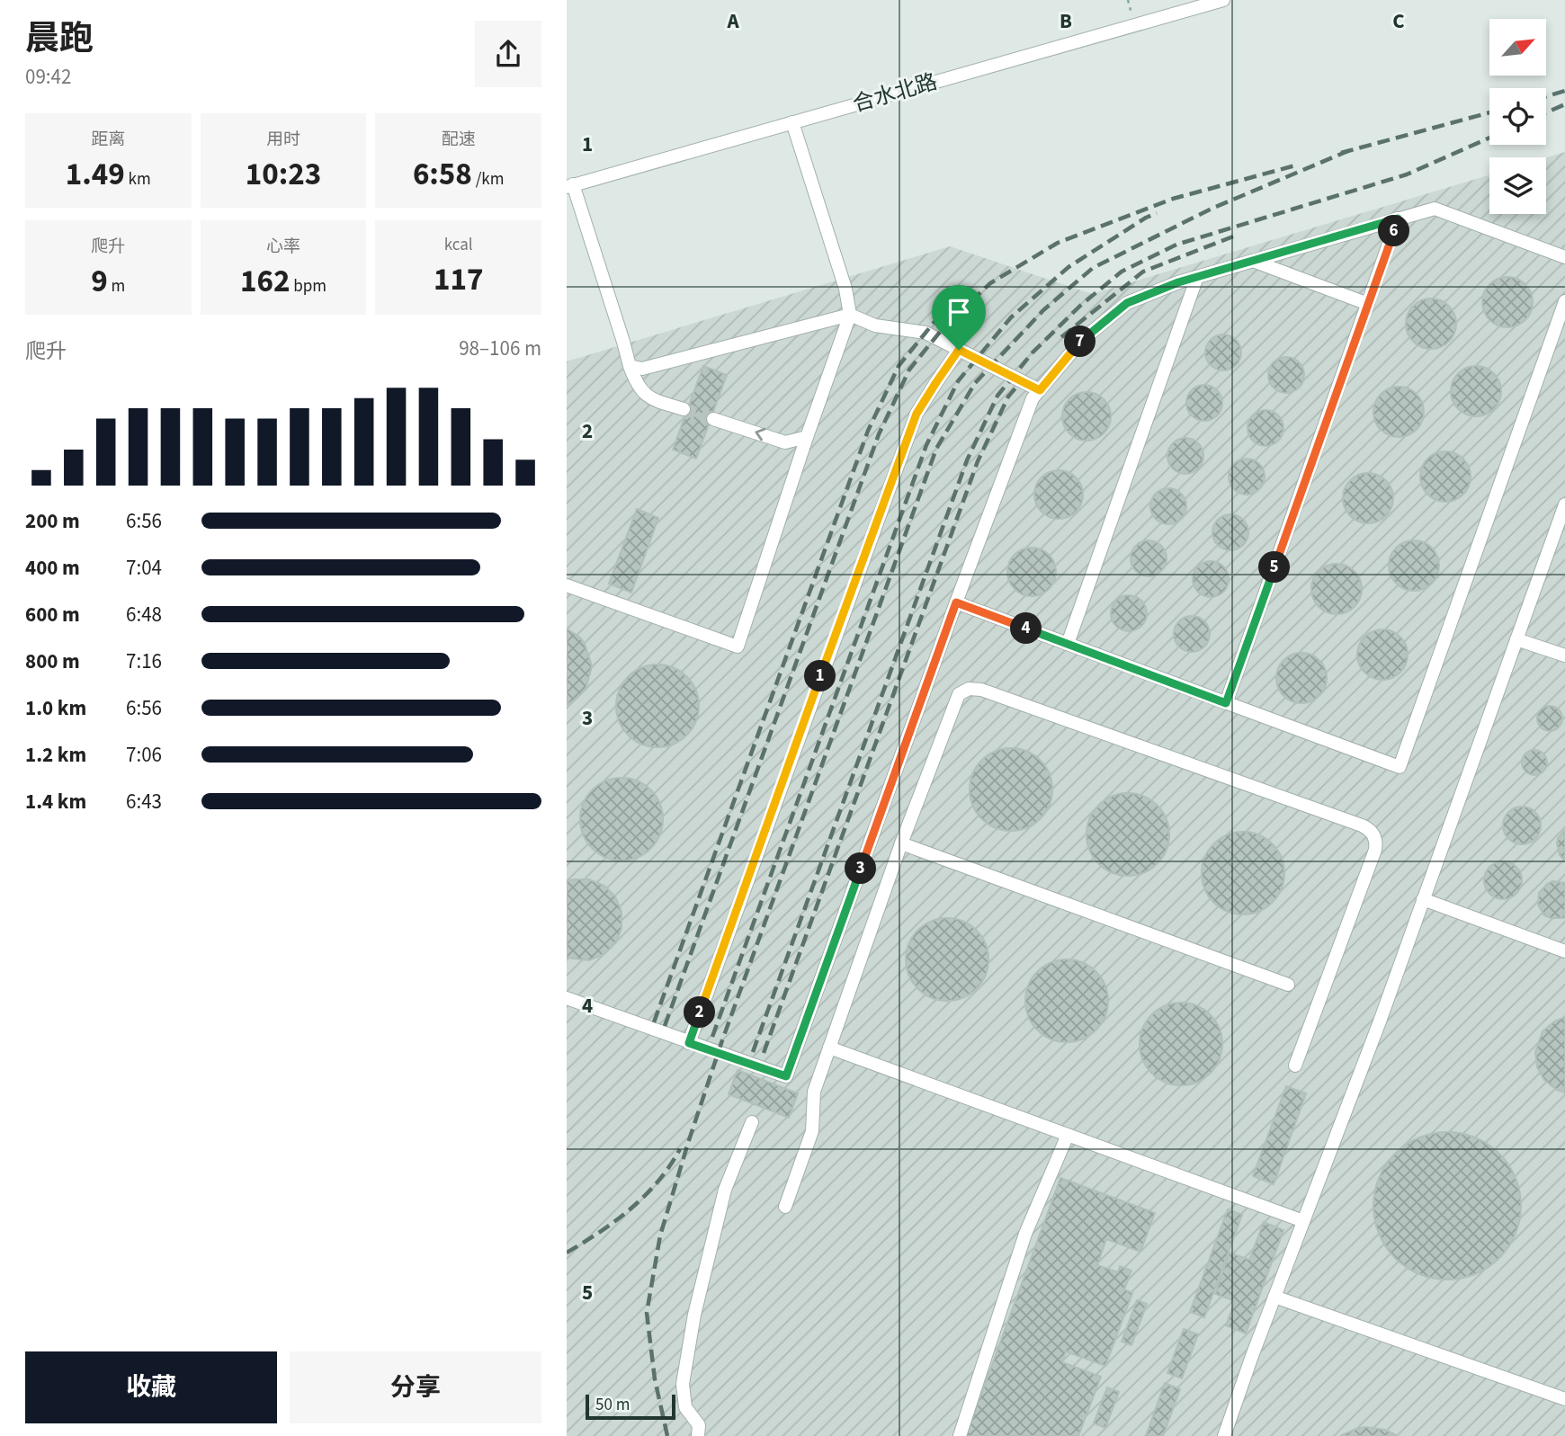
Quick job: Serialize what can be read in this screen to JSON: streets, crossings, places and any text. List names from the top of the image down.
{
  "streets": {
    "street": ["合水北路"]
  },
  "scale_bar": "50 m",
  "north": "top right",
  "page": {
    "heading": ["晨跑", "09:42"],
    "stats": [
      ["距离", "1.49 km"],
      ["用时", "10:23"],
      ["配速", "6:58 /km"],
      ["爬升", "9 m"],
      ["心率", "162 bpm"],
      ["kcal", "117"]
    ],
    "pins": [
      "6",
      "7",
      "5",
      "4",
      "1",
      "3",
      "2"
    ],
    "chart": ["爬升", "98–106 m"],
    "list": [
      {
        "name": "200 m",
        "note": "6:56"
      },
      {
        "name": "400 m",
        "note": "7:04"
      },
      {
        "name": "600 m",
        "note": "6:48"
      },
      {
        "name": "800 m",
        "note": "7:16"
      },
      {
        "name": "1.0 km",
        "note": "6:56"
      },
      {
        "name": "1.2 km",
        "note": "7:06"
      },
      {
        "name": "1.4 km",
        "note": "6:43"
      }
    ],
    "buttons": ["收藏", "分享"],
    "scale": "50 m"
  },
  "grid": {
    "columns": ["A", "B", "C"],
    "rows": [
      "1",
      "2",
      "3",
      "4",
      "5"
    ]
  }
}
